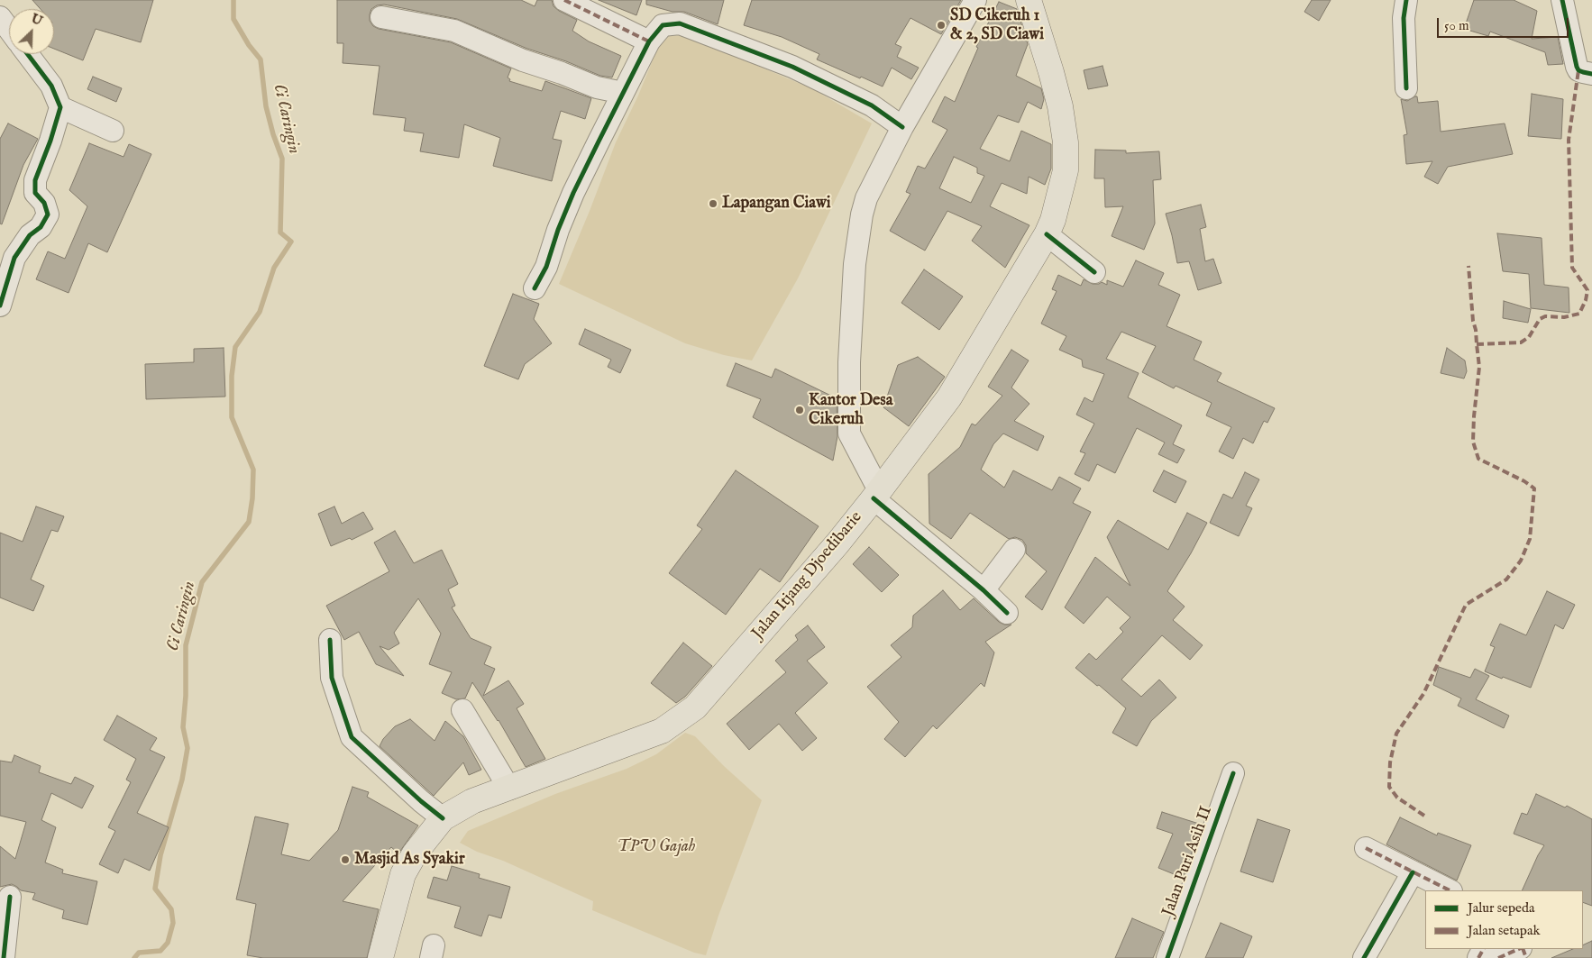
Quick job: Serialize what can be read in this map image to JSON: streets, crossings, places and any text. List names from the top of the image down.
{
  "streets": {
    "main road": ["Jalan Itjang Djoedibarie"],
    "street": ["Jalan Puri Asih II"]
  },
  "water": ["Ci Caringin"],
  "parks": ["TPU Gajah"],
  "places": [
    "SD Cikeruh 1 & 2, SD Ciawi",
    "Lapangan Ciawi",
    "Kantor Desa Cikeruh",
    "Masjid As Syakir"
  ],
  "legend": ["Jalur sepeda", "Jalan setapak"],
  "scale_bar": "50 m",
  "north": "top right"
}
